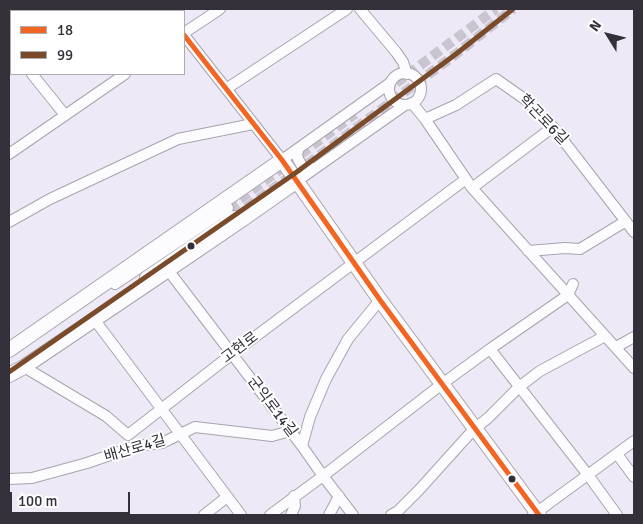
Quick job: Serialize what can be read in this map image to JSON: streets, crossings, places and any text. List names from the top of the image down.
{
  "streets": {
    "street": [
      "학곤로6길",
      "고현로",
      "군익로14길",
      "배산로4길"
    ]
  },
  "crossings": [
    ["학곤로6길", "고현로"],
    ["고현로", "군익로14길"],
    ["군익로14길", "배산로4길"]
  ],
  "lines": ["transit line 99", "transit line 18"],
  "legend": ["18", "99"],
  "scale_bar": "100 m",
  "north": "top left"
}
